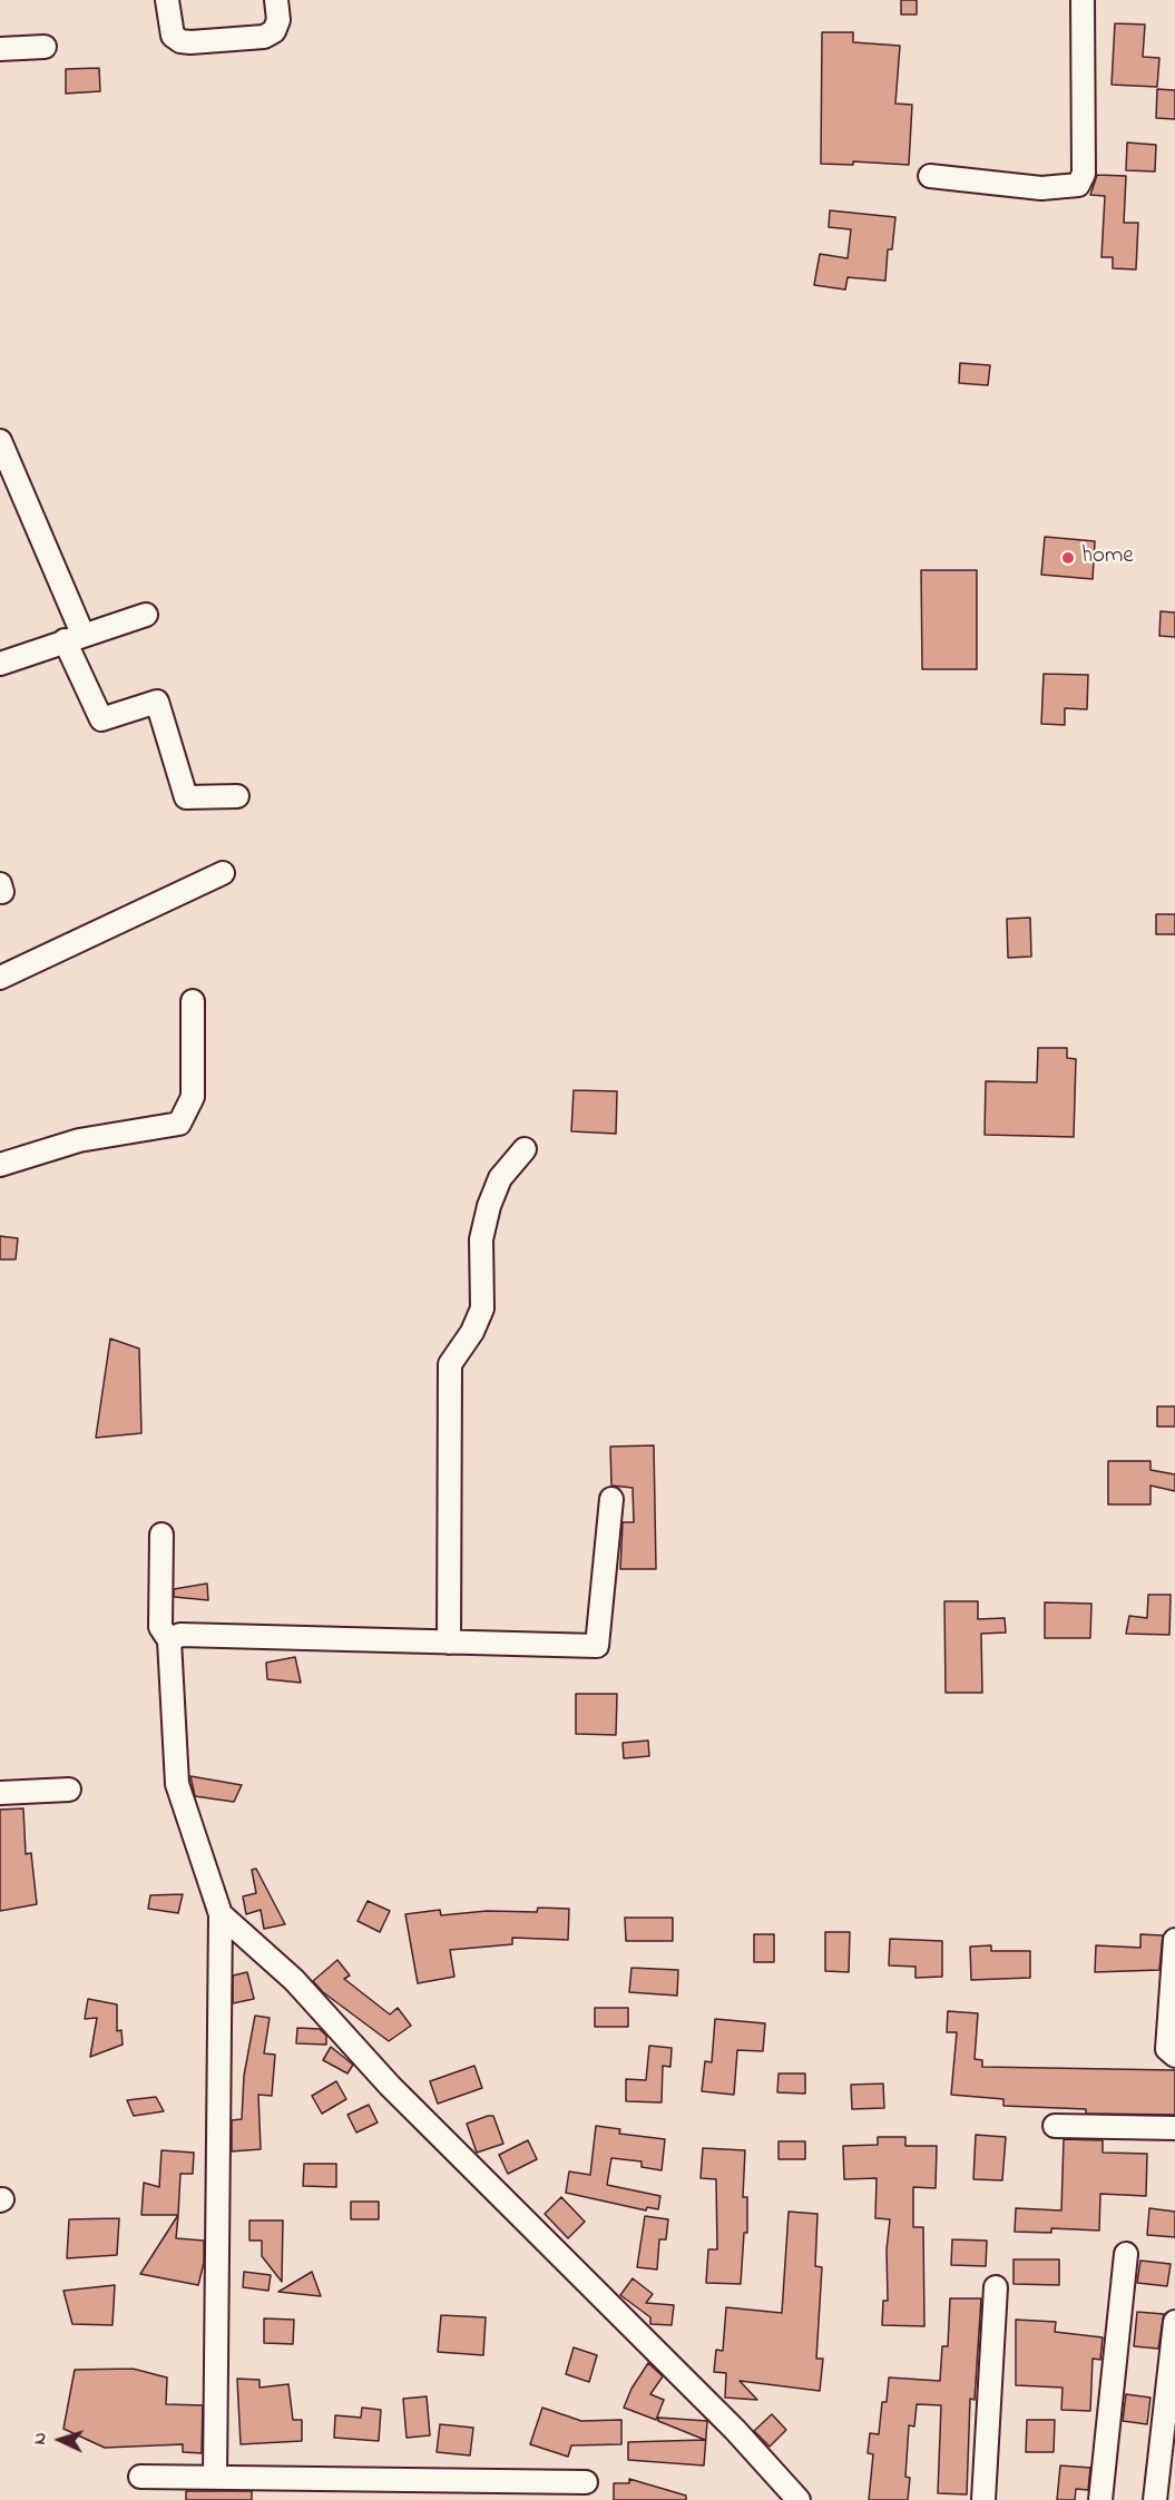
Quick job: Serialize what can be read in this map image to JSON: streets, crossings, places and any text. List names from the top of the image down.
{
  "places": ["home"],
  "north": "left"
}
